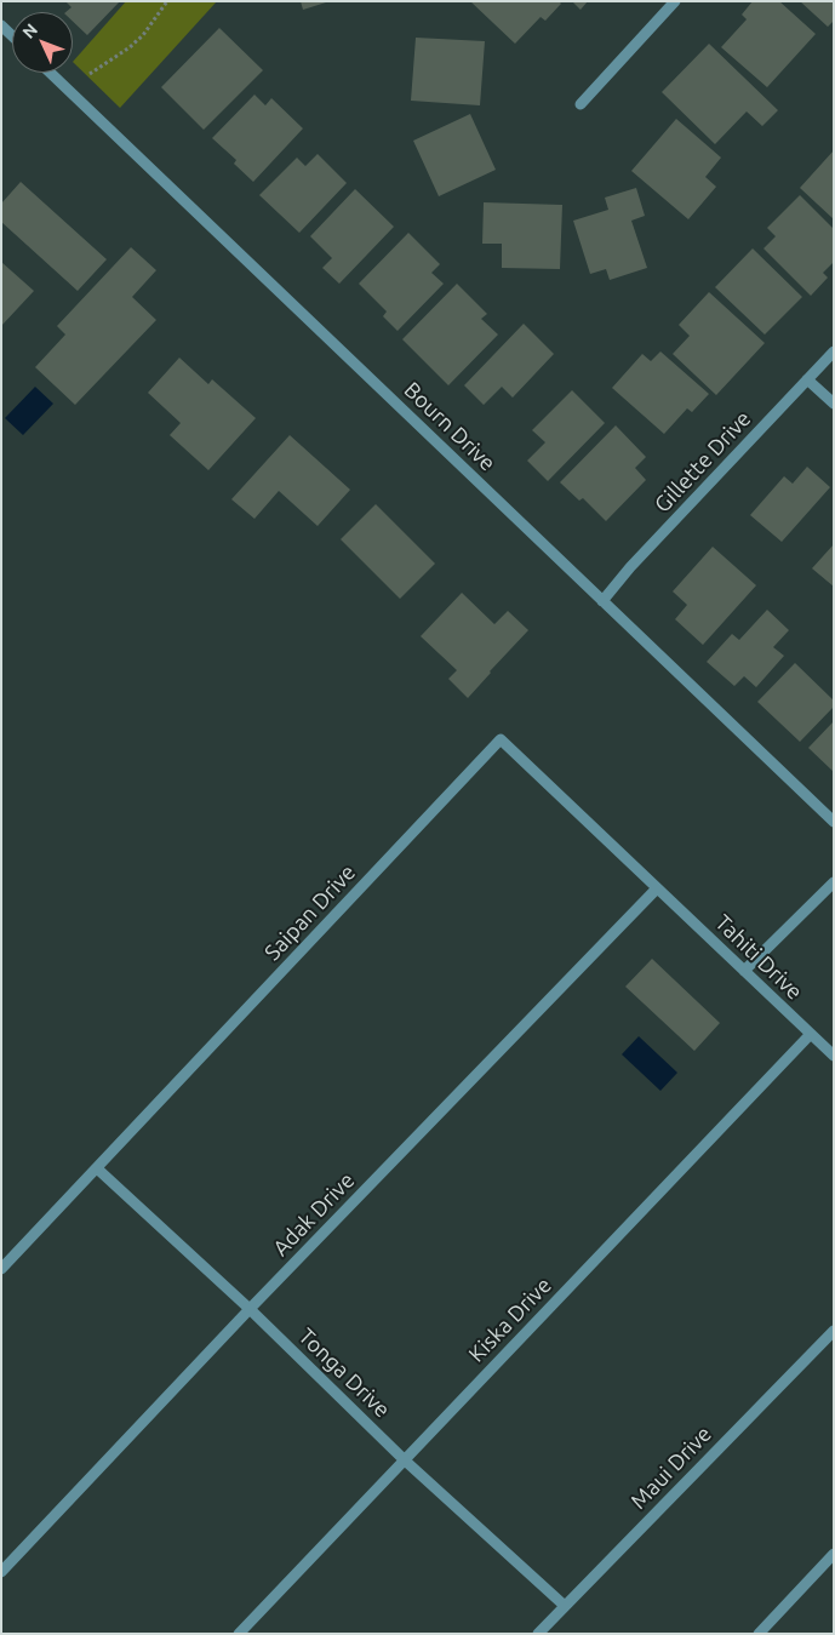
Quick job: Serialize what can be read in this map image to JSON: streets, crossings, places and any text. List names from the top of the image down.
{
  "streets": {
    "street": [
      "Bourn Drive",
      "Gillette Drive",
      "Saipan Drive",
      "Tahiti Drive",
      "Adak Drive",
      "Kiska Drive",
      "Tonga Drive",
      "Maui Drive"
    ]
  },
  "crossings": [
    ["Bourn Drive", "Gillette Drive"],
    ["Saipan Drive", "Tahiti Drive"],
    ["Saipan Drive", "Adak Drive"],
    ["Saipan Drive", "Tonga Drive"],
    ["Tahiti Drive", "Adak Drive"],
    ["Tahiti Drive", "Kiska Drive"],
    ["Adak Drive", "Tonga Drive"],
    ["Kiska Drive", "Tonga Drive"],
    ["Tonga Drive", "Maui Drive"]
  ],
  "north": "top left"
}
